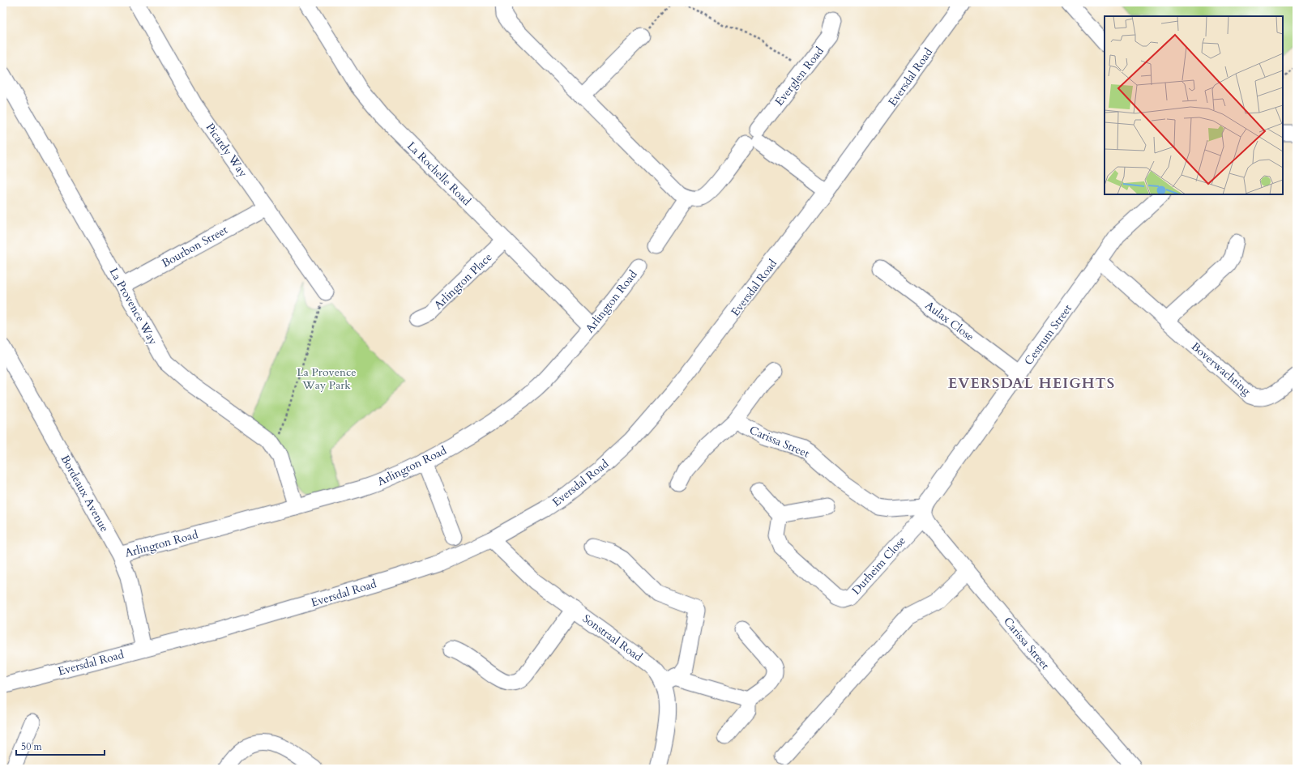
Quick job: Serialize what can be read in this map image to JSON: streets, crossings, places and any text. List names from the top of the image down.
{
  "streets": {
    "street": [
      "Everglen Road",
      "Eversdal Road",
      "Picardy Way",
      "La Rochelle Road",
      "Bourbon Street",
      "Arlington Place",
      "Arlington Road",
      "La Provence Way",
      "Aulax Close",
      "Cestrum Street",
      "Boverwachting",
      "Carissa Street",
      "Bordeaux Avenue",
      "Durheim Close",
      "Sonstraal Road"
    ]
  },
  "crossings": [
    ["Eversdal Road", "Bordeaux Avenue"],
    ["Eversdal Road", "Sonstraal Road"],
    ["Picardy Way", "Bourbon Street"],
    ["La Rochelle Road", "Arlington Place"],
    ["La Rochelle Road", "Arlington Road"],
    ["Bourbon Street", "La Provence Way"],
    ["Arlington Road", "La Provence Way"],
    ["Arlington Road", "Bordeaux Avenue"],
    ["Aulax Close", "Cestrum Street"],
    ["Cestrum Street", "Boverwachting"],
    ["Cestrum Street", "Carissa Street"],
    ["Cestrum Street", "Durheim Close"],
    ["Carissa Street", "Durheim Close"]
  ],
  "districts": ["EVERSDAL HEIGHTS"],
  "parks": ["La Provence Way Park"],
  "scale_bar": "50 m"
}
